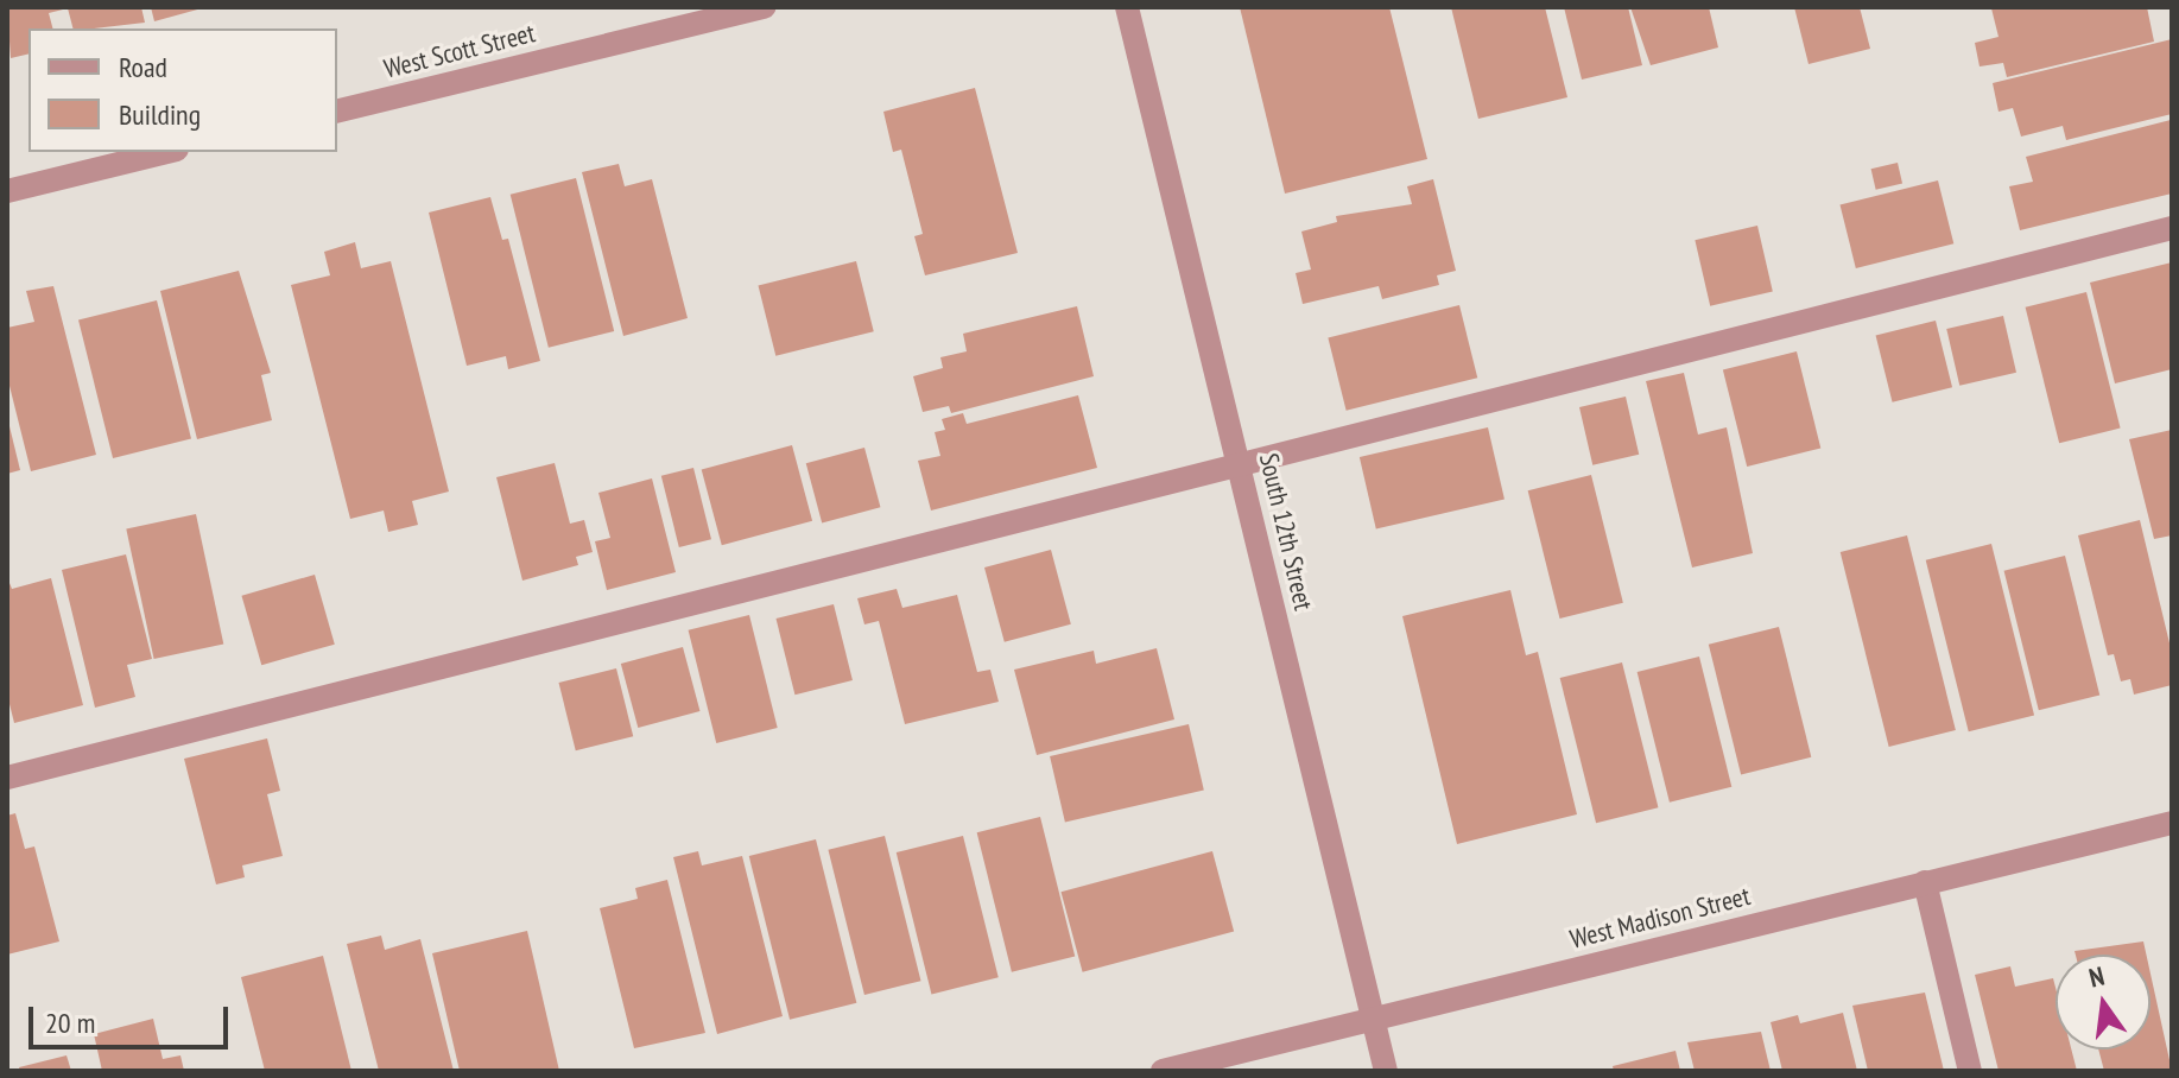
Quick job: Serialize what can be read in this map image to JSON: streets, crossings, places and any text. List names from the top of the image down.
{
  "streets": {
    "street": ["West Scott Street", "South 12th Street", "West Madison Street"]
  },
  "crossings": [
    ["South 12th Street", "West Madison Street"]
  ],
  "legend": ["Road", "Building"],
  "scale_bar": "20 m",
  "north": "top"
}
